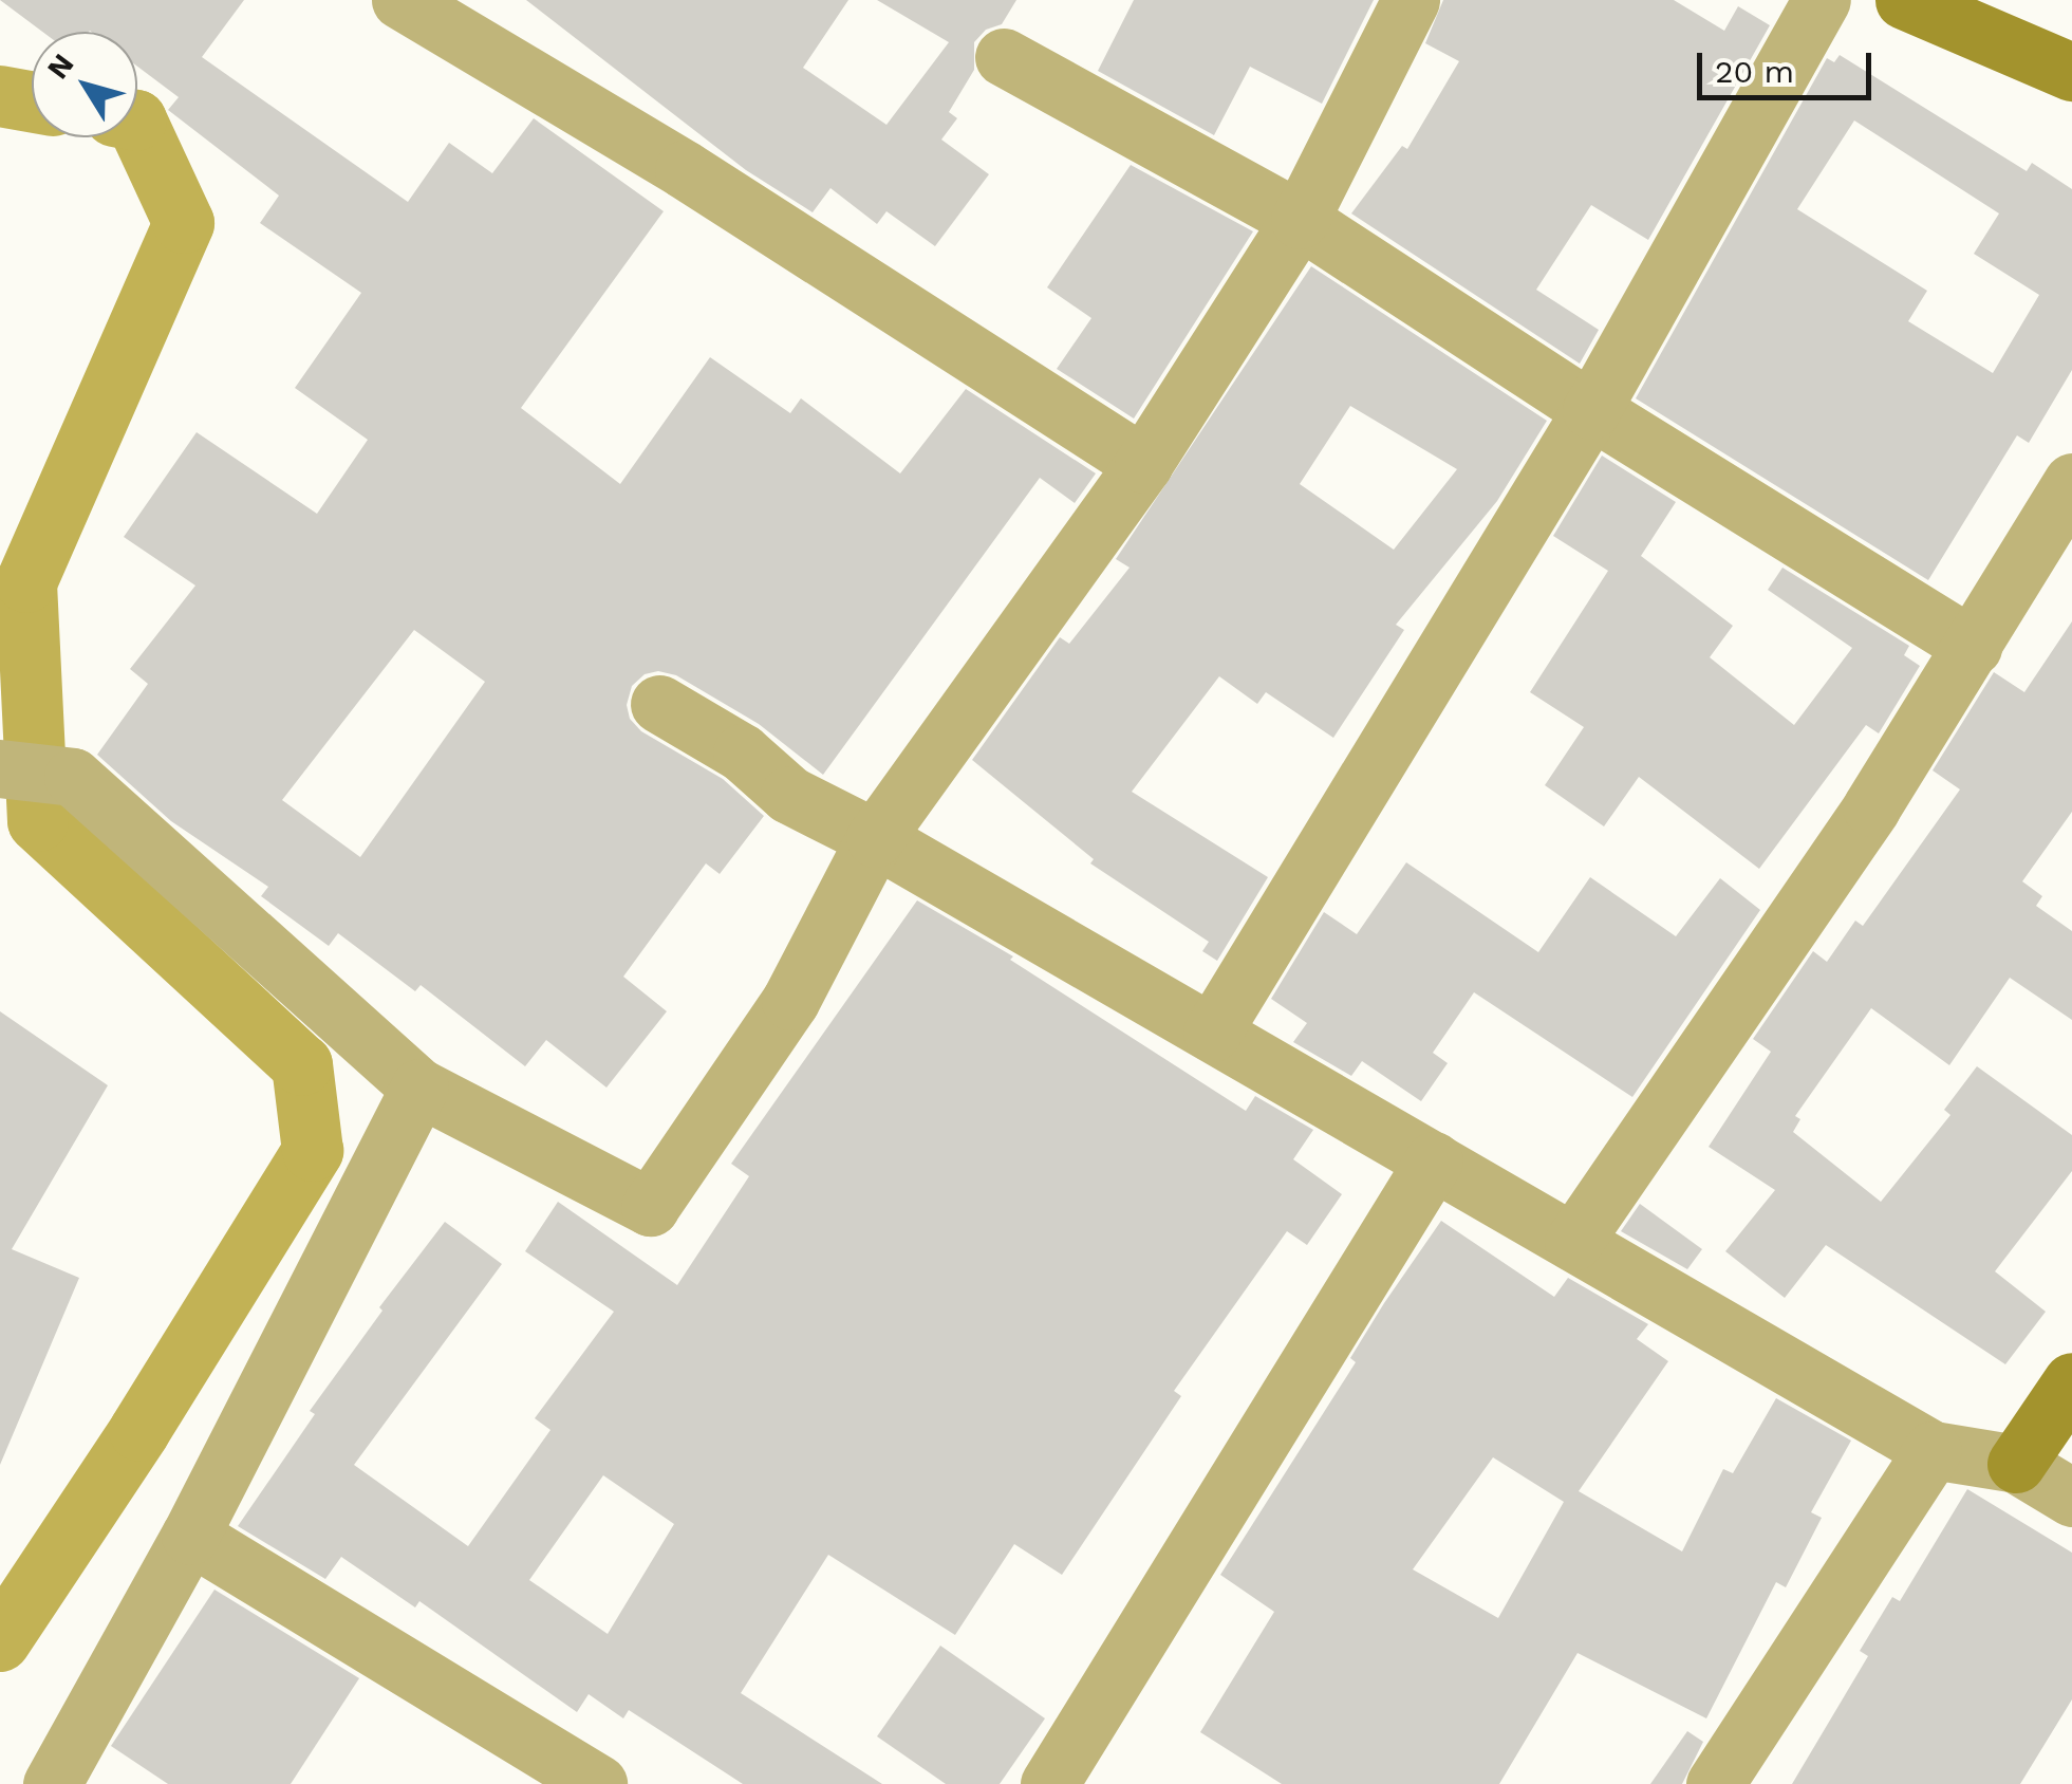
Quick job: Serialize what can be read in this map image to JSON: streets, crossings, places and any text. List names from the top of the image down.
{
  "scale_bar": "20 m",
  "north": "top left"
}
